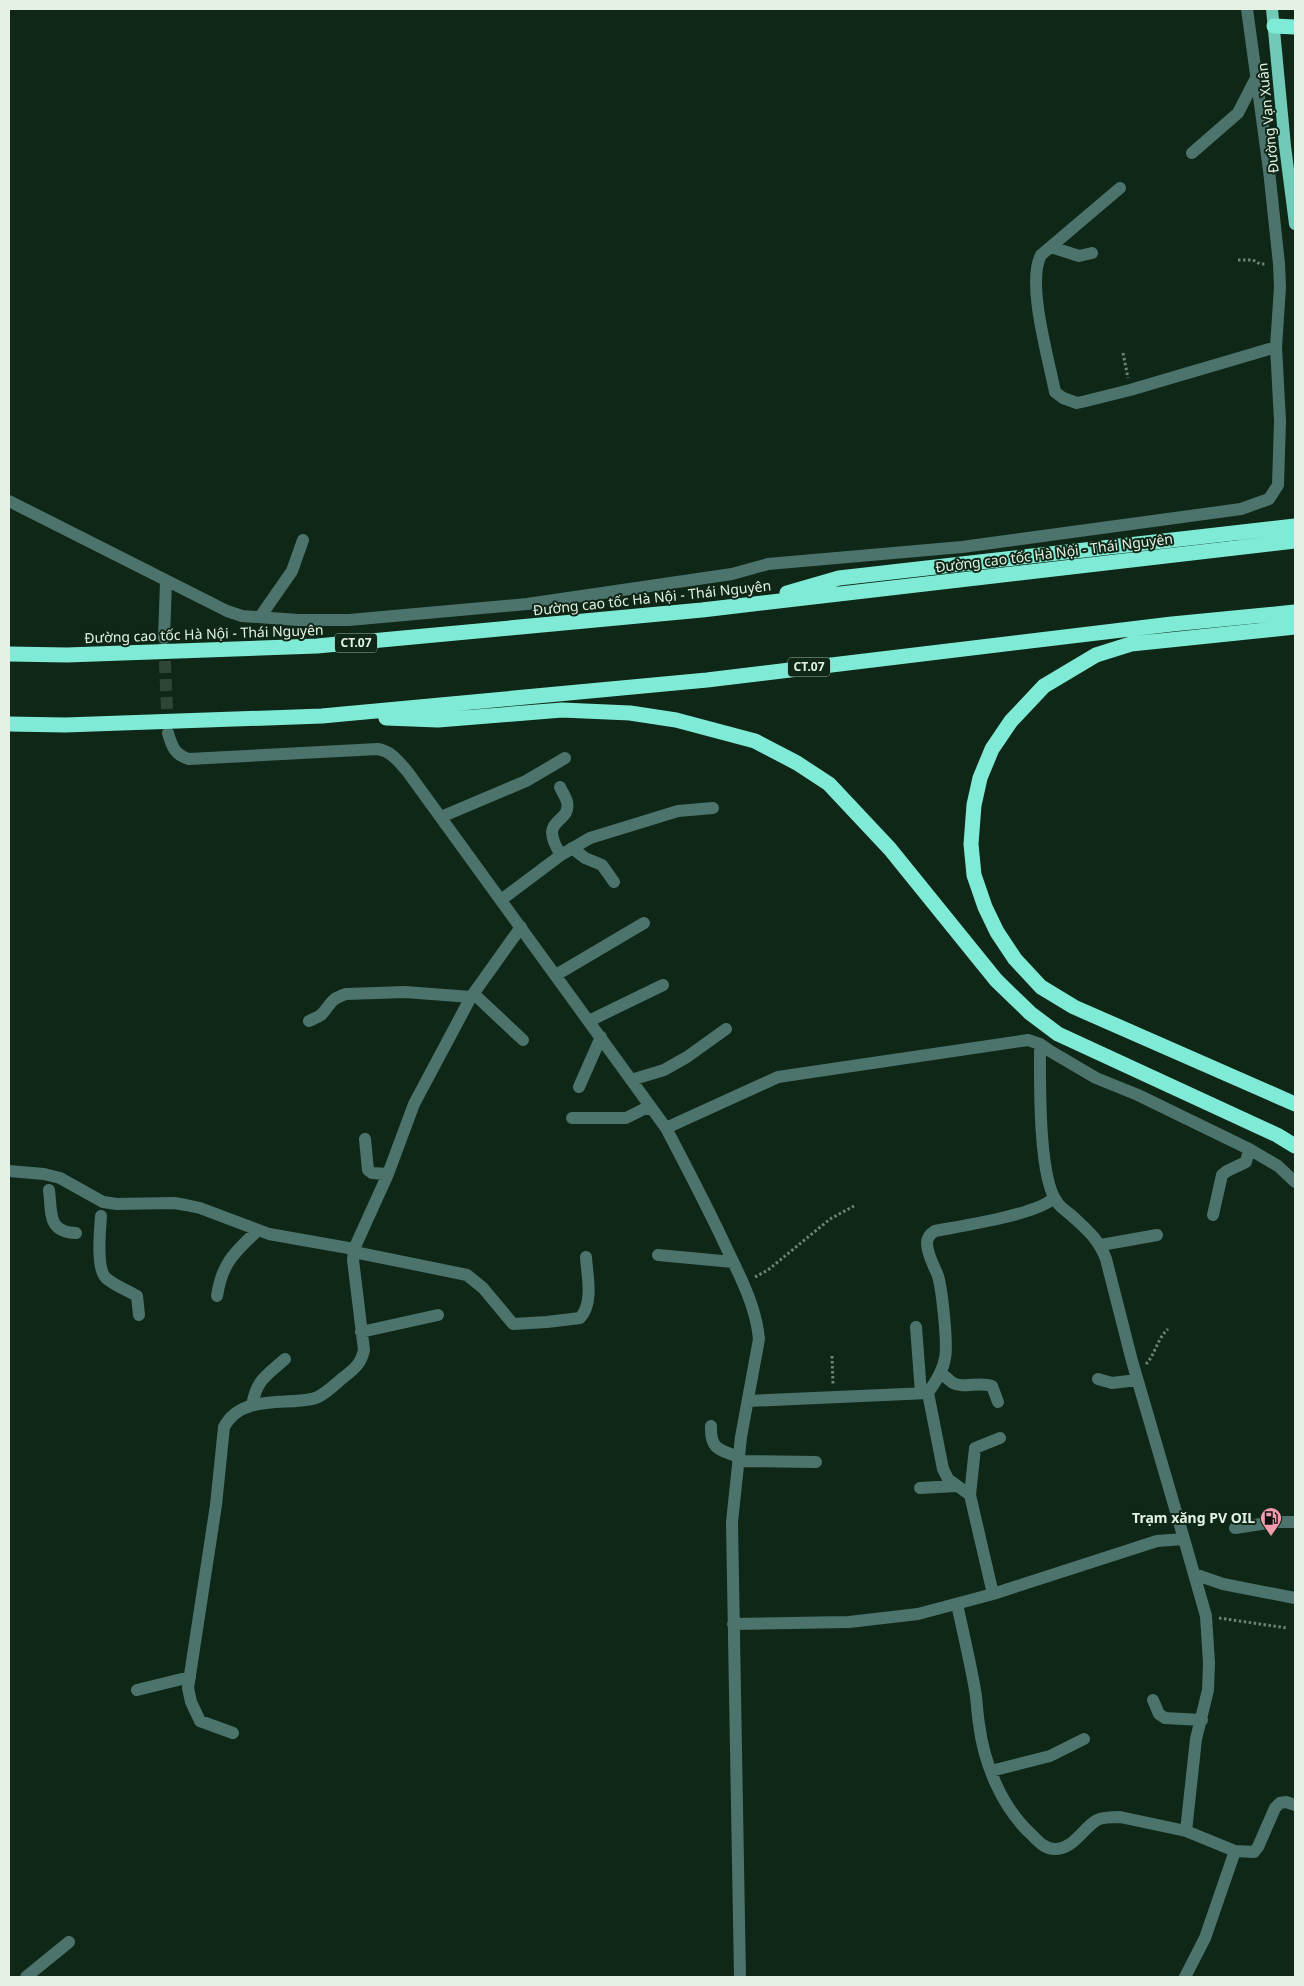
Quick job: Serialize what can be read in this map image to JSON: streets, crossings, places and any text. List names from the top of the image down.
{
  "streets": {
    "highway": ["Đường cao tốc Hà Nội - Thái Nguyên", "CT.07"],
    "main road": ["Đường Vạn Xuân"]
  },
  "places": {
    "fuel station": ["Trạm xăng PV OIL"]
  }
}
